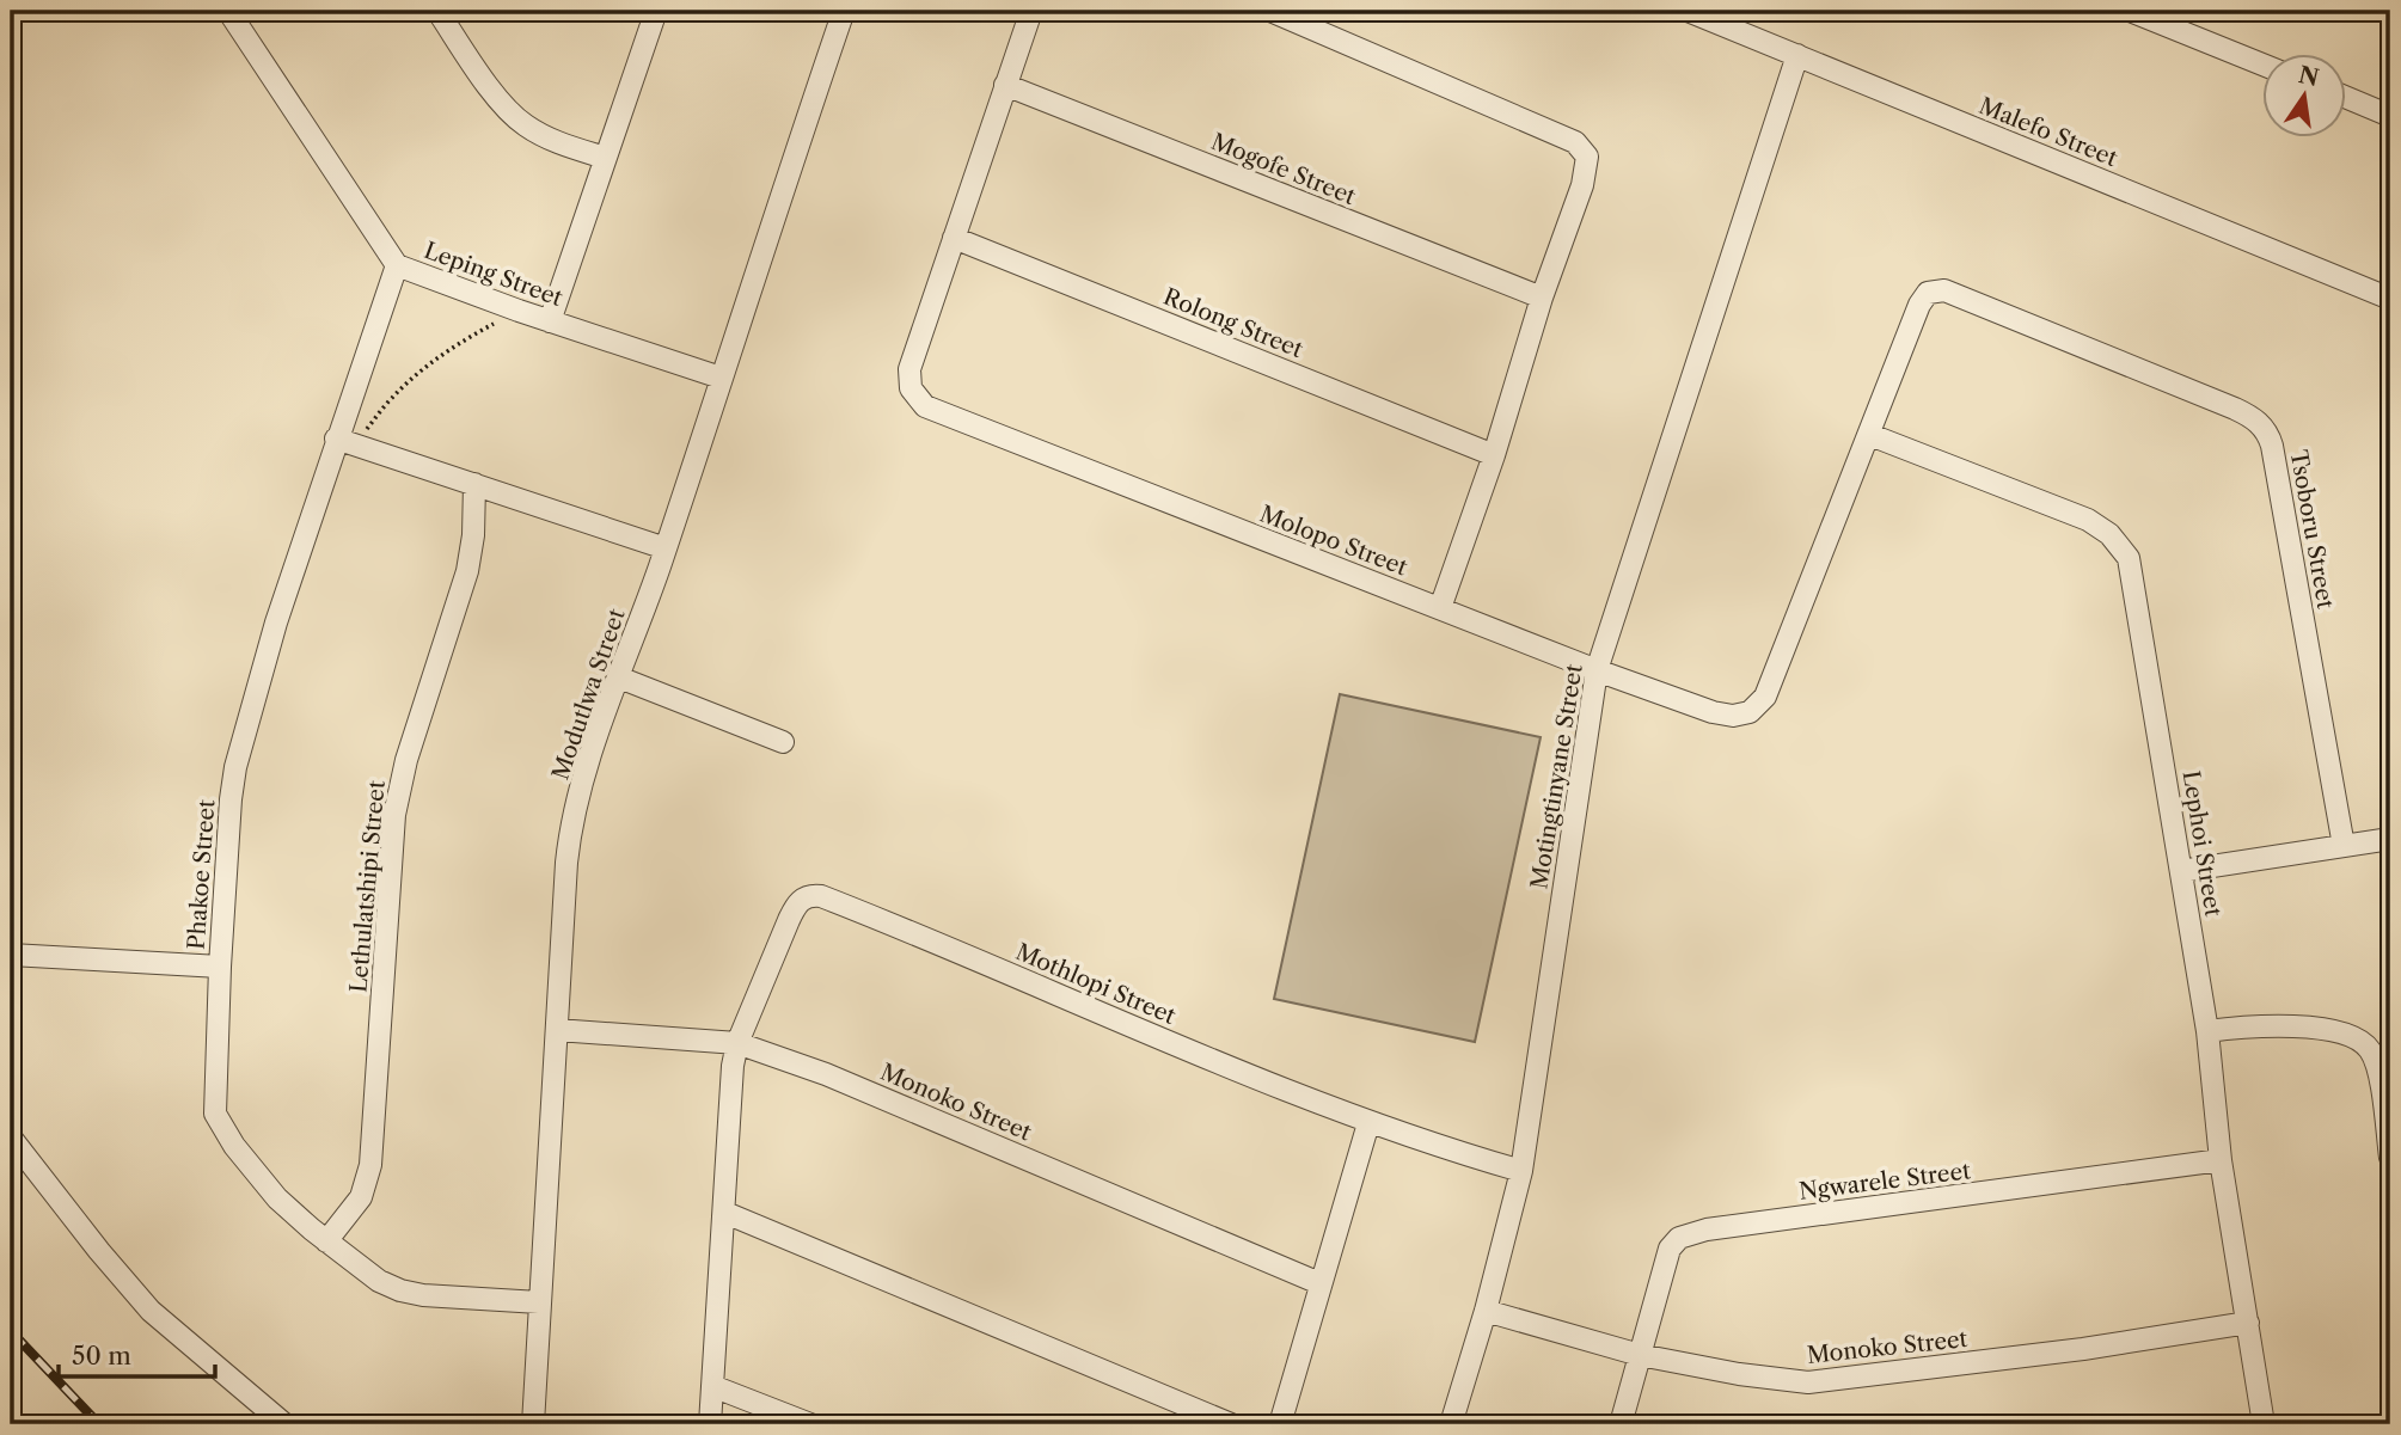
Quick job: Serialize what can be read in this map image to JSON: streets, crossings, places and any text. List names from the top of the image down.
{
  "streets": {
    "street": [
      "Malefo Street",
      "Mogofe Street",
      "Leping Street",
      "Rolong Street",
      "Tsoboru Street",
      "Molopo Street",
      "Modutlwa Street",
      "Motingtinyane Street",
      "Lephoi Street",
      "Phakoe Street",
      "Lethulatshipi Street",
      "Mothlopi Street",
      "Monoko Street",
      "Ngwarele Street"
    ]
  },
  "crossings": [
    ["Malefo Street", "Motingtinyane Street"],
    ["Leping Street", "Modutlwa Street"],
    ["Leping Street", "Phakoe Street"],
    ["Rolong Street", "Molopo Street"],
    ["Tsoboru Street", "Molopo Street"],
    ["Tsoboru Street", "Lephoi Street"],
    ["Molopo Street", "Motingtinyane Street"],
    ["Molopo Street", "Lephoi Street"],
    ["Modutlwa Street", "Phakoe Street"],
    ["Modutlwa Street", "Monoko Street"],
    ["Motingtinyane Street", "Mothlopi Street"],
    ["Motingtinyane Street", "Monoko Street"],
    ["Lephoi Street", "Monoko Street"],
    ["Lephoi Street", "Ngwarele Street"],
    ["Phakoe Street", "Lethulatshipi Street"],
    ["Mothlopi Street", "Monoko Street"],
    ["Monoko Street", "Ngwarele Street"]
  ],
  "scale_bar": "50 m",
  "north": "top"
}
